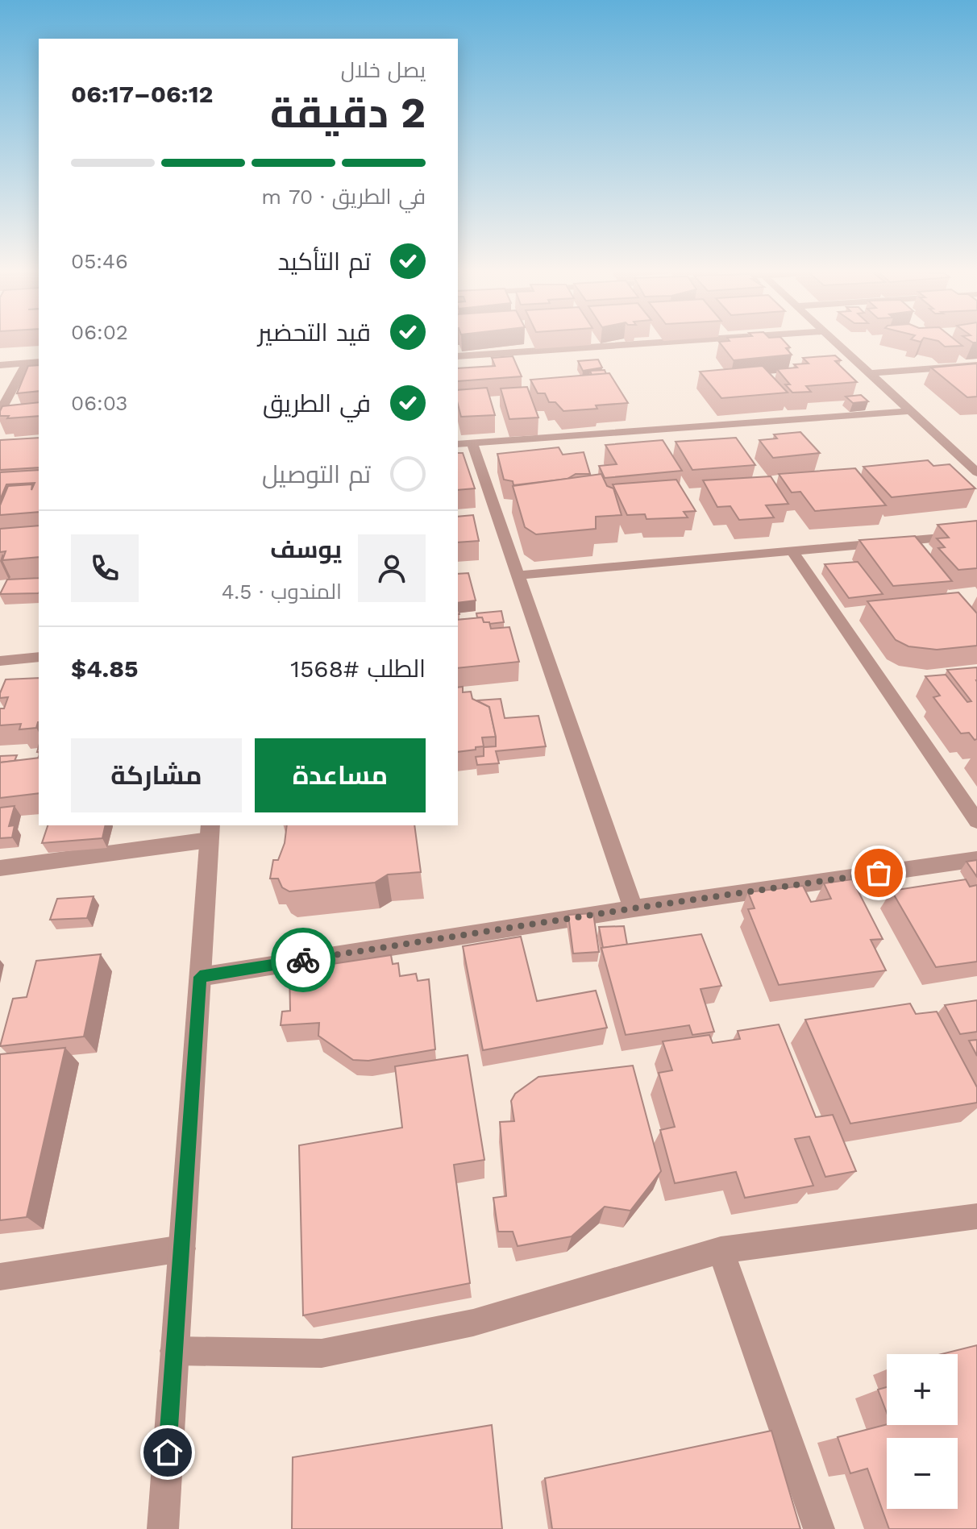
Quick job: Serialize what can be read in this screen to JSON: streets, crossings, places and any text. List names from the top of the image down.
{
  "page": {
    "heading": ["2 دقيقة", "يصل خلال", "06:12–06:17"],
    "panel": [
      "يوسف",
      "المندوب · 4.5",
      "الطلب #1568",
      "$4.85"
    ],
    "bar": "في الطريق · 70 m",
    "list": [
      ["تم التأكيد", "05:46"],
      ["قيد التحضير", "06:02"],
      ["في الطريق", "06:03"],
      "تم التوصيل"
    ],
    "buttons": ["مساعدة", "مشاركة"],
    "map_buttons": ["+", "−"]
  }
}
